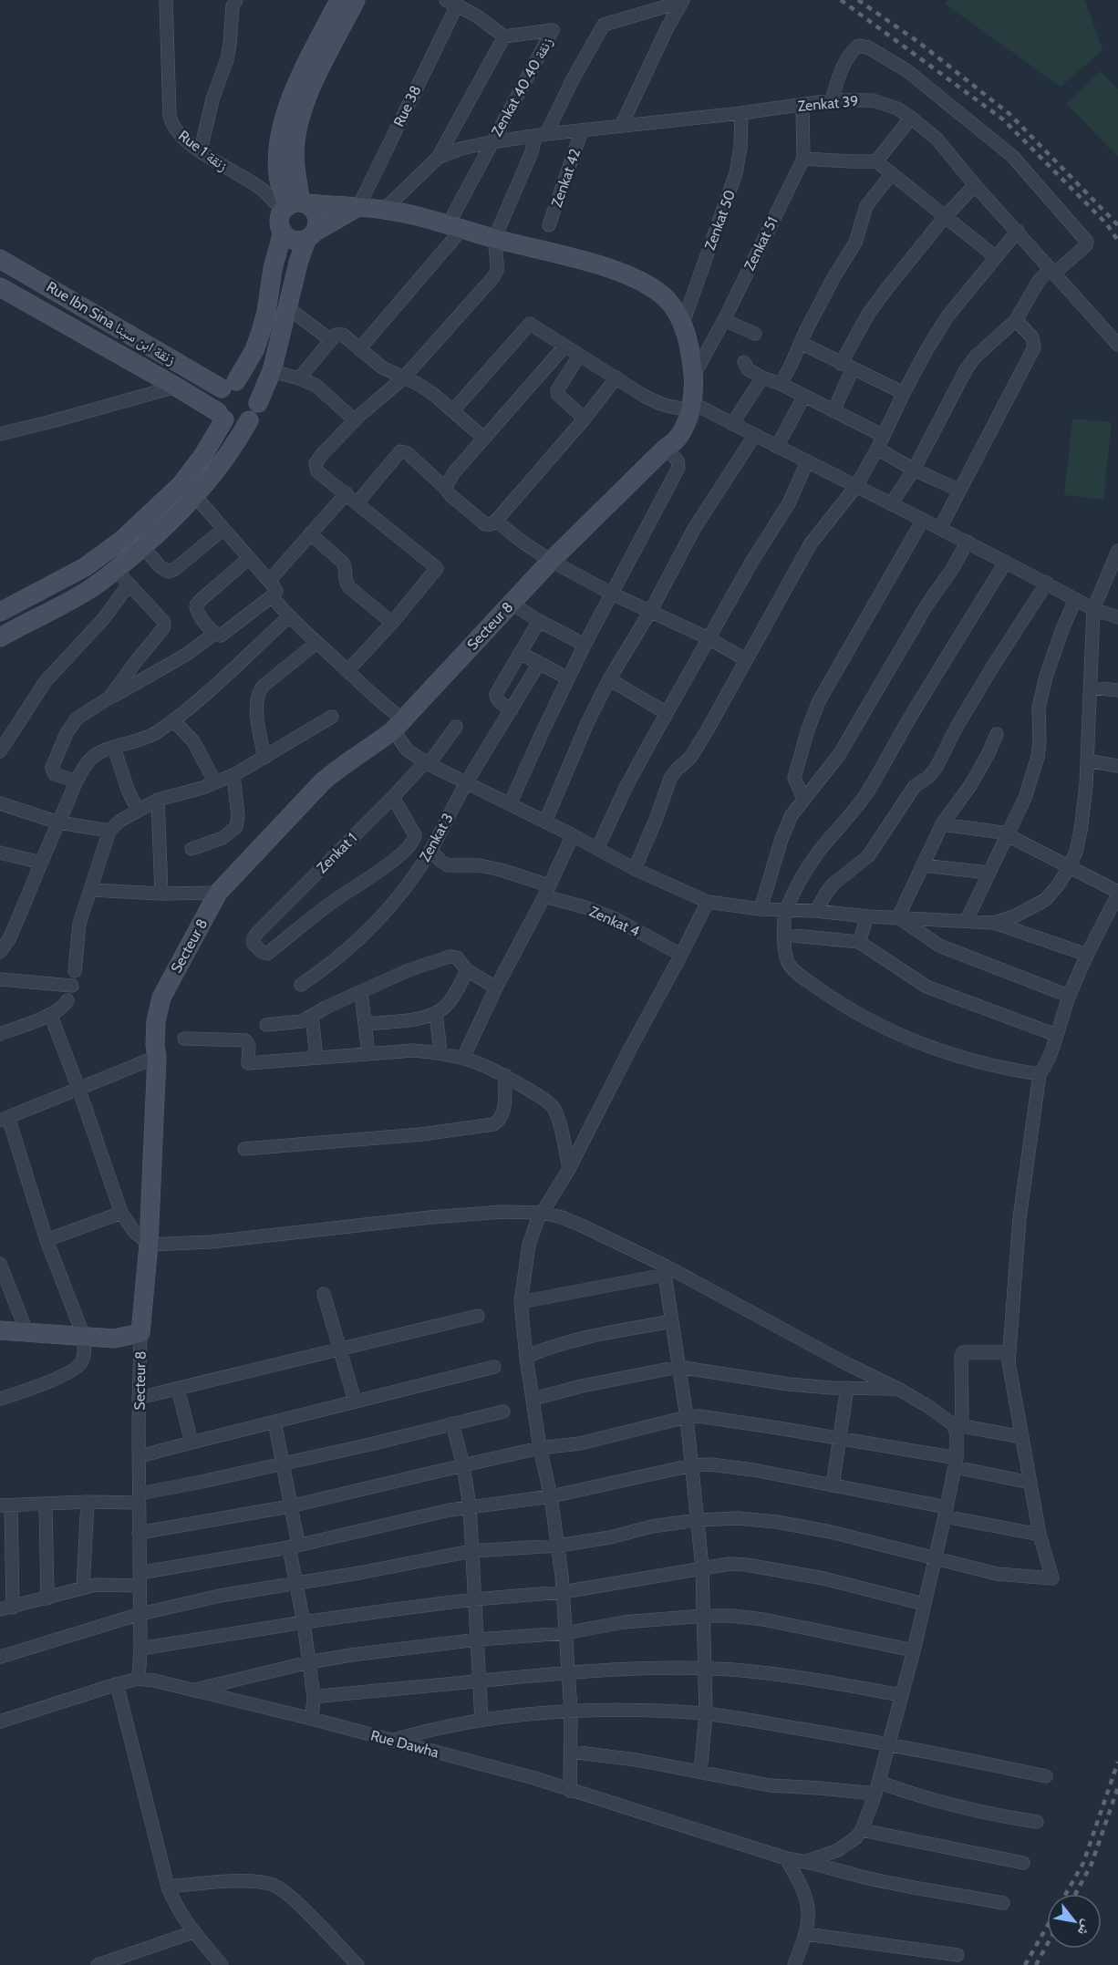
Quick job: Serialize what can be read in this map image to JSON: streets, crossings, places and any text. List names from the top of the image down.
{
  "streets": {
    "main road": ["Rue Ibn Sina زنقة ابن سينا", "Secteur 8"],
    "street": [
      "Zenkat 40 زنقة 40",
      "Zenkat 39",
      "Rue 38",
      "Rue 1 زنقة",
      "Zenkat 42",
      "Zenkat 50",
      "Zenkat 51",
      "Zenkat 3",
      "Zenkat 1",
      "Zenkat 4",
      "Rue Dawha"
    ]
  },
  "crossings": [
    ["Zenkat 40 زنقة 40", "Zenkat 39"],
    ["Zenkat 40 زنقة 40", "Secteur 8"],
    ["Zenkat 39", "Zenkat 42"],
    ["Zenkat 39", "Zenkat 50"],
    ["Zenkat 39", "Zenkat 51"],
    ["Zenkat 39", "Secteur 8"],
    ["Rue 38", "Secteur 8"],
    ["Rue 1 زنقة", "Secteur 8"],
    ["Zenkat 50", "Secteur 8"],
    ["Zenkat 51", "Secteur 8"],
    ["Secteur 8", "Rue Dawha"],
    ["Zenkat 3", "Zenkat 4"]
  ],
  "north": "bottom right"
}
